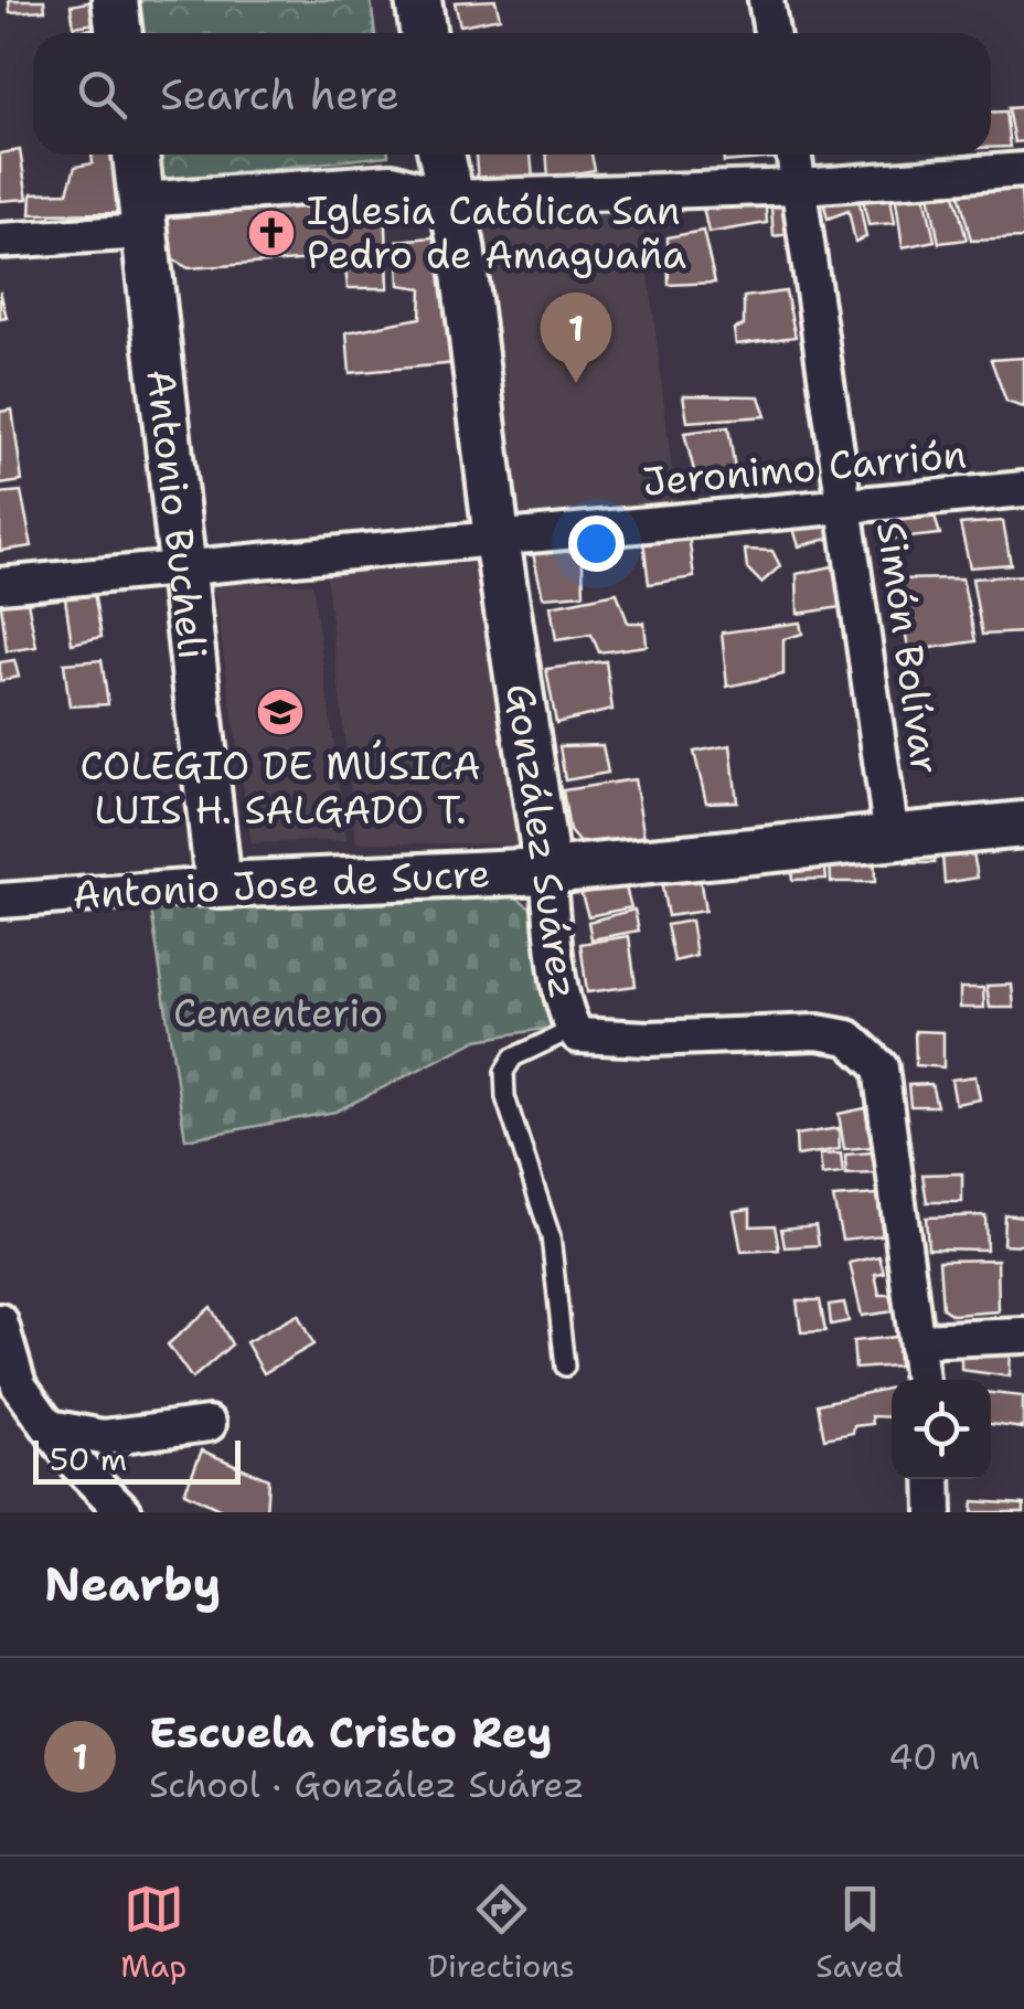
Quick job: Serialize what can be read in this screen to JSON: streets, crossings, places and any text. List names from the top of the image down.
{
  "streets": {
    "street": [
      "Jeronimo Carrión",
      "Antonio Bucheli",
      "Simón Bolívar",
      "González Suárez",
      "Antonio Jose de Sucre"
    ]
  },
  "crossings": [
    ["Jeronimo Carrión", "Antonio Bucheli"],
    ["Jeronimo Carrión", "Simón Bolívar"],
    ["Jeronimo Carrión", "González Suárez"],
    ["Antonio Bucheli", "Antonio Jose de Sucre"],
    ["Simón Bolívar", "Antonio Jose de Sucre"],
    ["González Suárez", "Antonio Jose de Sucre"]
  ],
  "parks": ["Cementerio"],
  "places": {
    "church": ["Iglesia Católica San Pedro de Amaguaña"],
    "school or university": ["COLEGIO DE MÚSICA LUIS H. SALGADO T."]
  },
  "scale_bar": "50 m",
  "page": {
    "search": "Search here",
    "pins": "1",
    "scale": "50 m",
    "heading": "Nearby",
    "list": [
      {
        "mark": "1",
        "name": "Escuela Cristo Rey",
        "note": "School · González Suárez",
        "value": "40 m"
      }
    ],
    "nav": ["Map", "Directions", "Saved"]
  }
}
